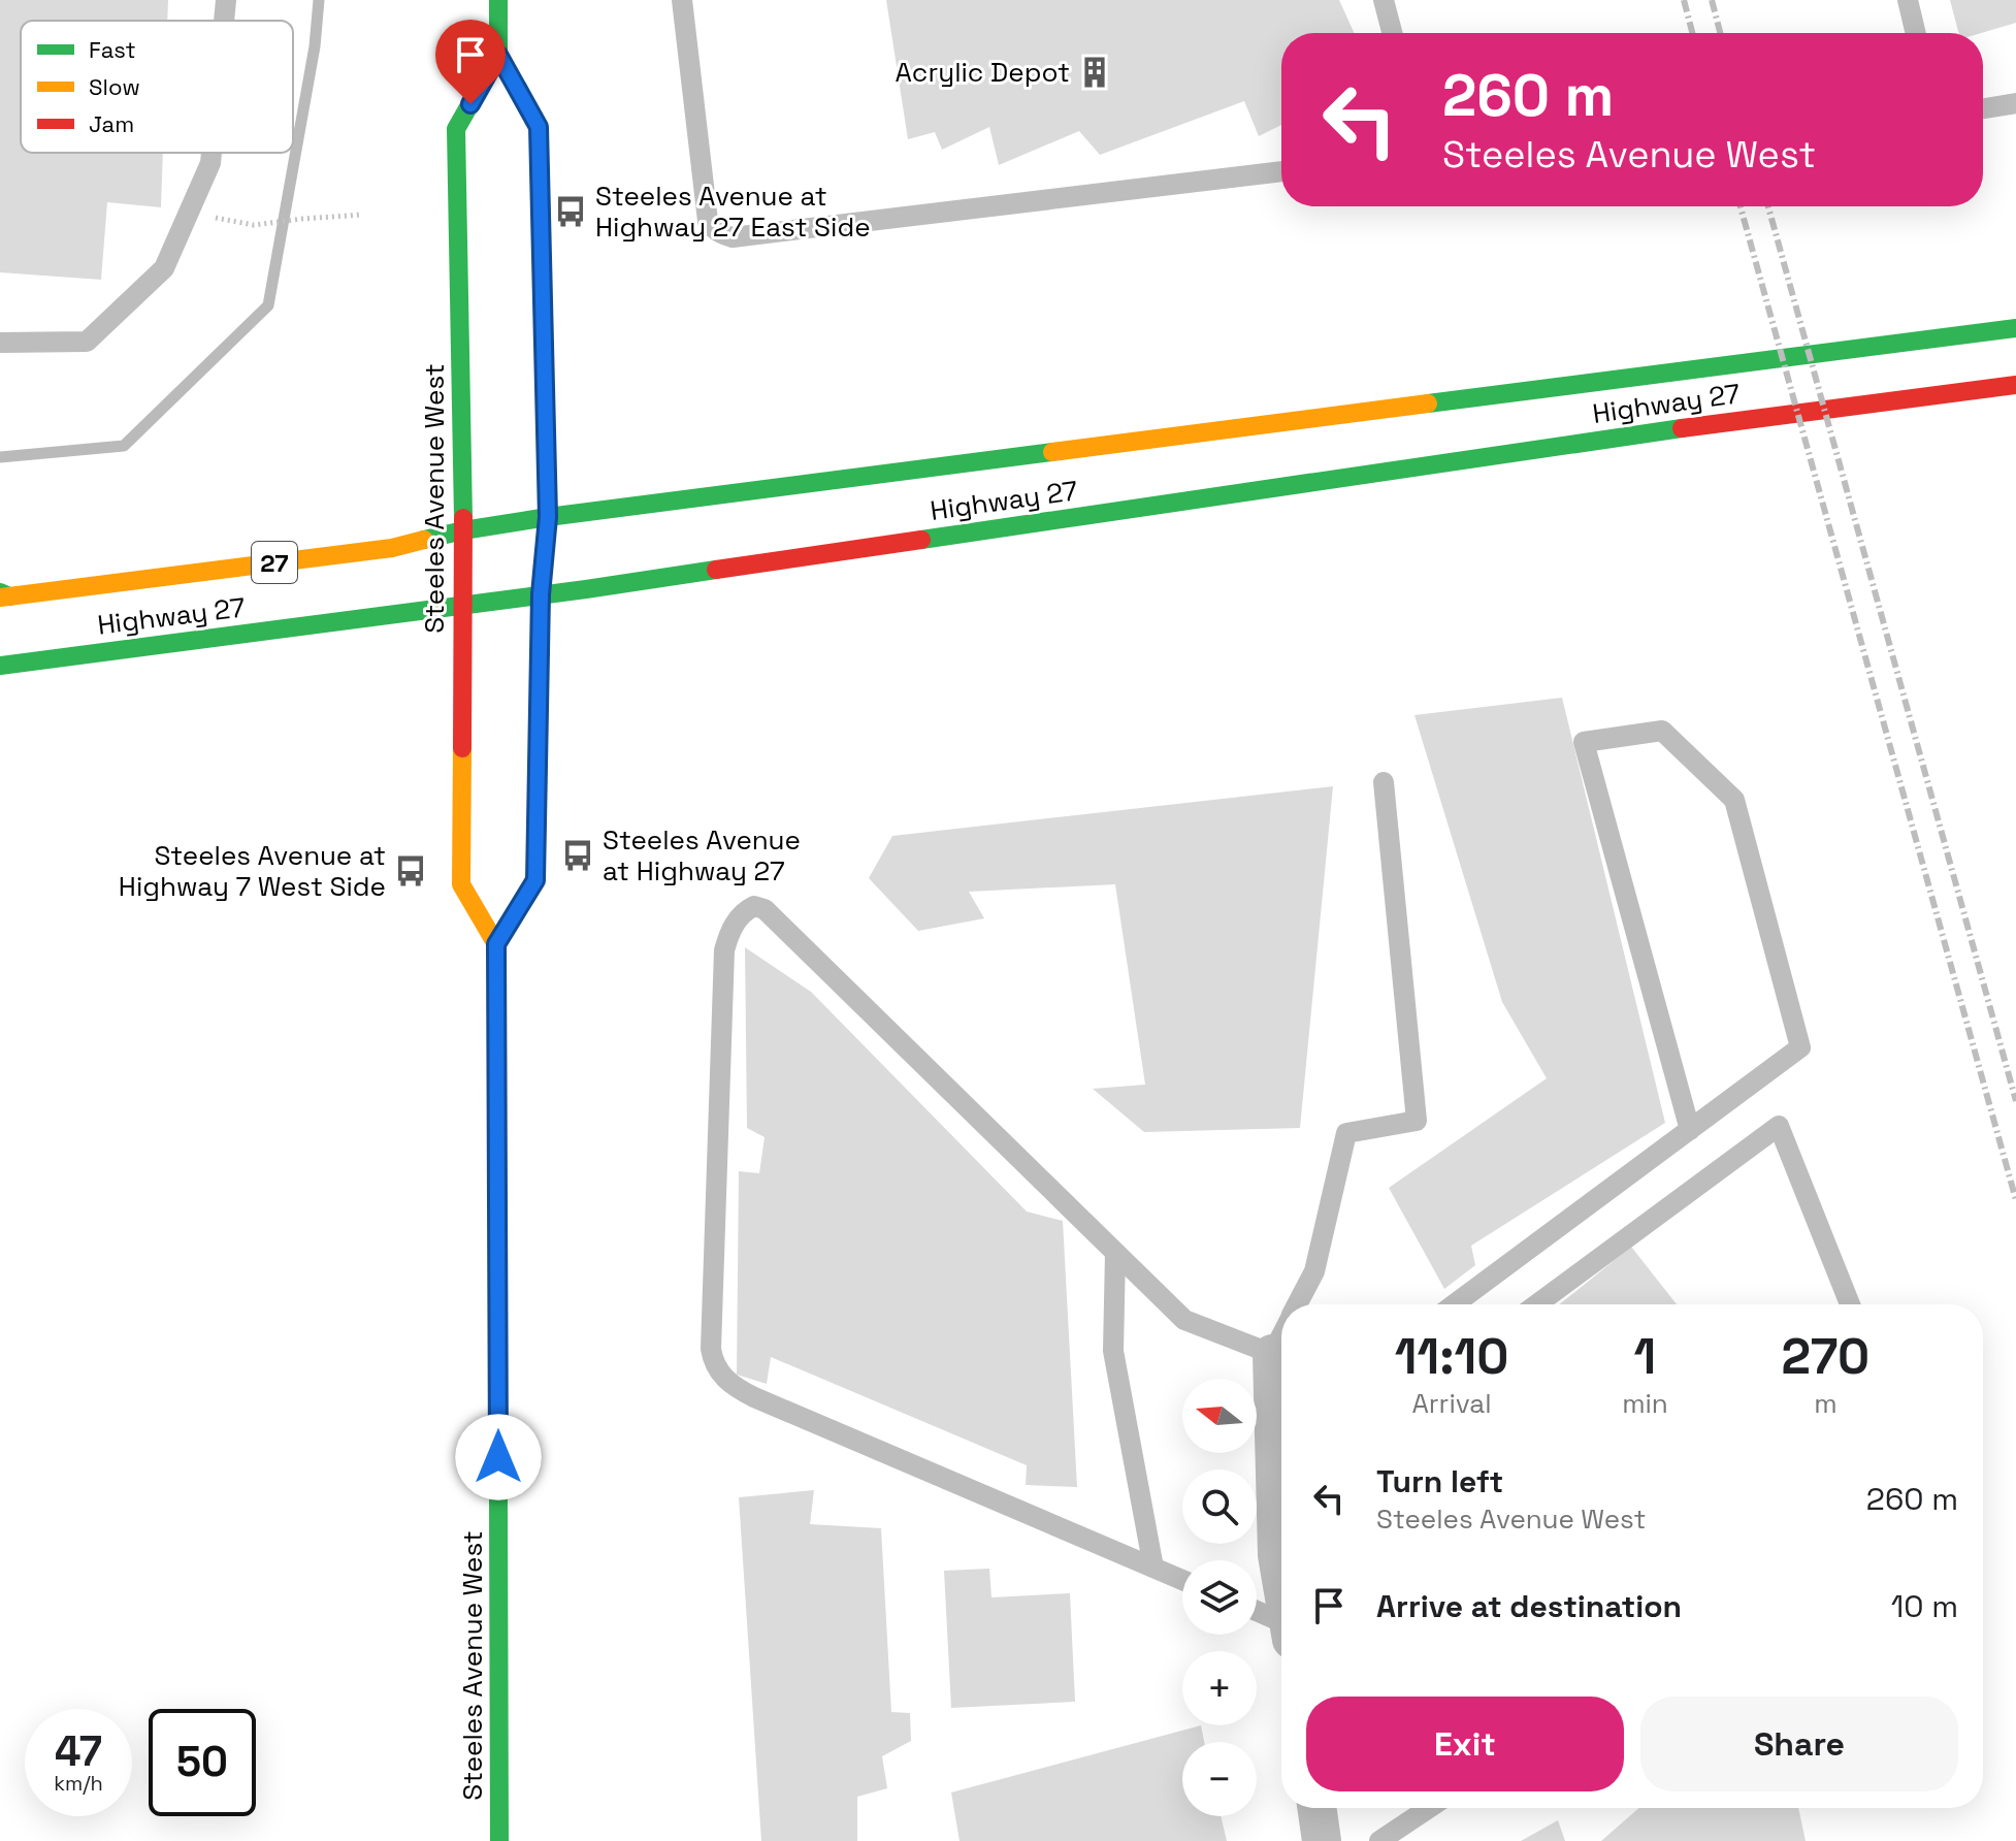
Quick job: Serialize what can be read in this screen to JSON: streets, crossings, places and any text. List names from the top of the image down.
{
  "streets": {
    "main road": ["Highway 27", "Steeles Avenue West", "27"]
  },
  "crossings": [
    ["Highway 27", "Steeles Avenue West"]
  ],
  "places": {
    "building": ["Acrylic Depot"],
    "bus stop": ["Steeles Avenue at Highway 27 East Side", "Steeles Avenue at Highway 27", "Steeles Avenue at Highway 7 West Side"]
  },
  "legend": ["Fast", "Slow", "Jam"],
  "north": "left",
  "page": {
    "turn": ["260 m", "Steeles Avenue West"],
    "eta": [
      "11:10",
      "Arrival",
      "1",
      "min",
      "270",
      "m"
    ],
    "map_buttons": ["+", "−"],
    "list": [
      {
        "name": "Turn left",
        "note": "Steeles Avenue West",
        "value": "260 m"
      },
      {
        "name": "Arrive at destination",
        "value": "10 m"
      }
    ],
    "buttons": ["Exit", "Share"],
    "speed": "47 km/h",
    "limit": "50"
  }
}
